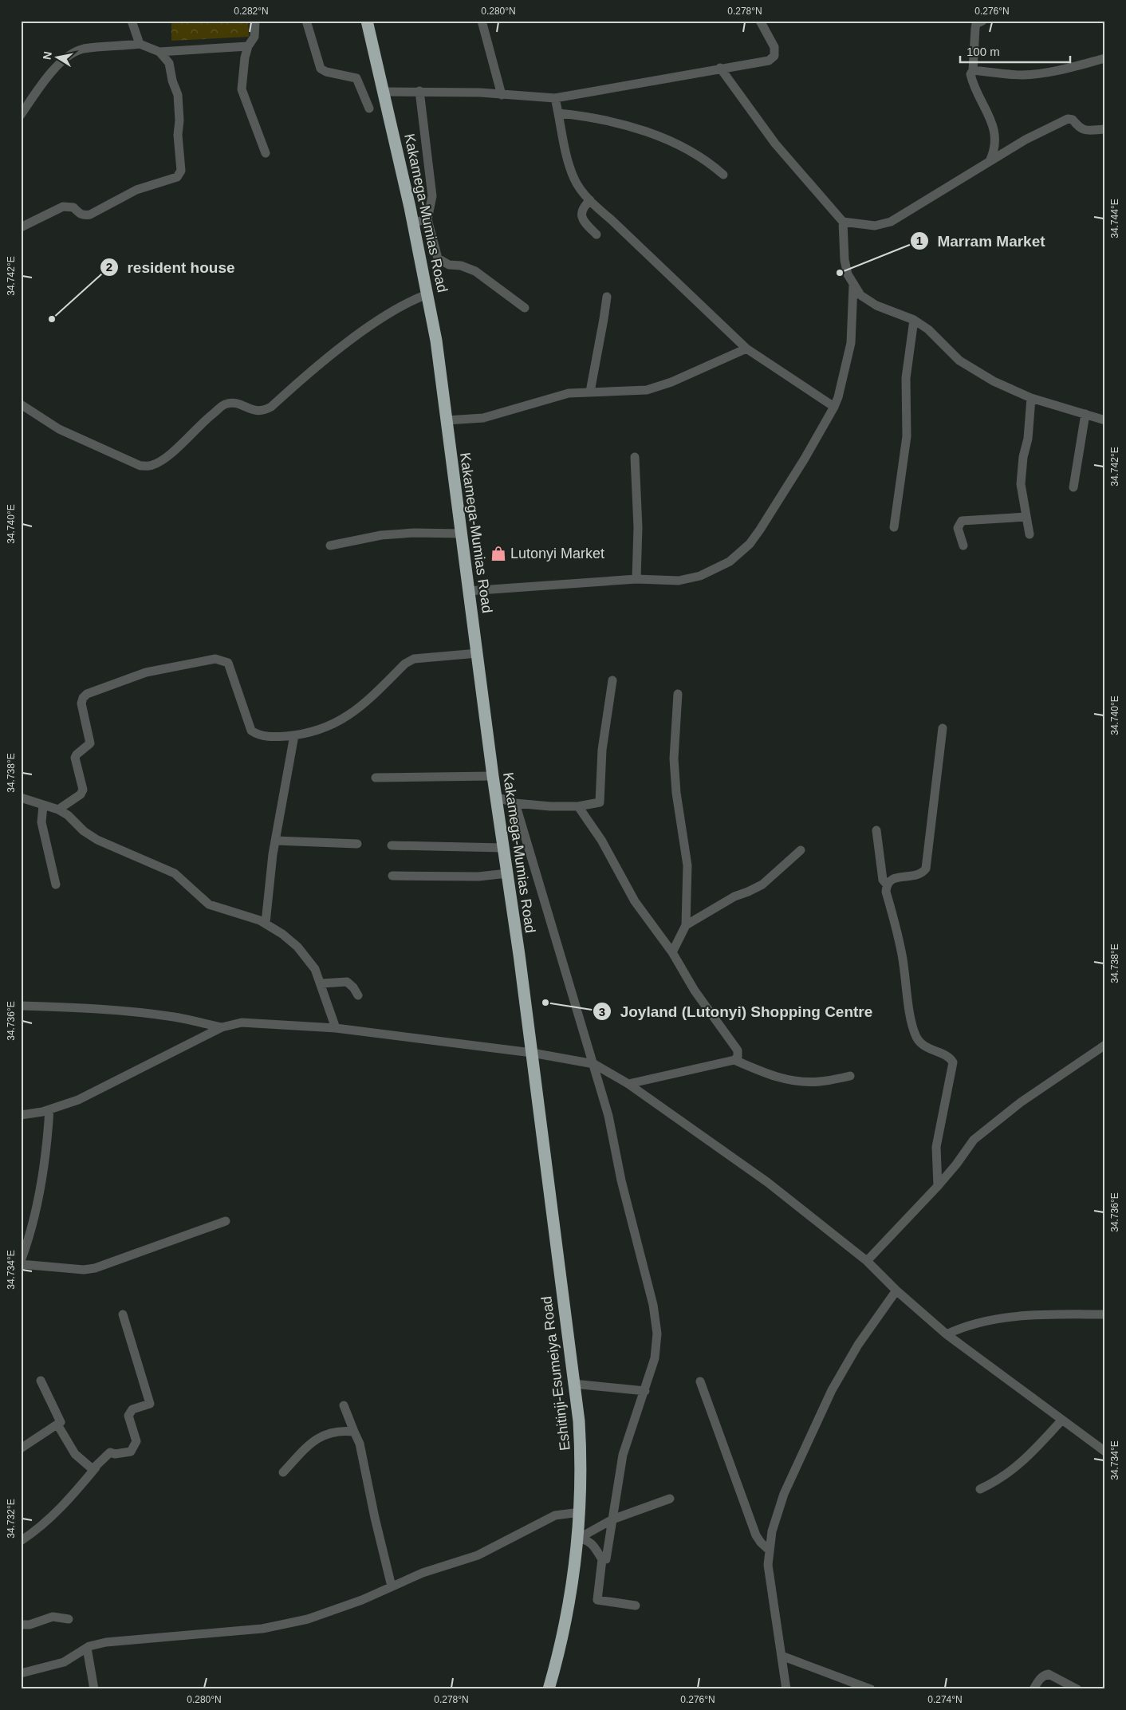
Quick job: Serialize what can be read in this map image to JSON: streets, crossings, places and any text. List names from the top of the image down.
{
  "streets": {
    "highway": ["Kakamega-Mumias Road", "Eshitinji-Esumeiya Road"]
  },
  "crossings": [
    ["Kakamega-Mumias Road", "Eshitinji-Esumeiya Road"]
  ],
  "places": {
    "other": ["Marram Market", "resident house", "Joyland (Lutonyi) Shopping Centre"],
    "shop": ["Lutonyi Market"]
  },
  "scale_bar": "100 m",
  "north": "left",
  "coordinates": [
    "0.282°N",
    "0.280°N",
    "0.278°N",
    "0.276°N",
    "34.744°E",
    "34.742°E",
    "34.740°E",
    "34.738°E",
    "34.736°E",
    "34.734°E",
    "34.732°E",
    "0.274°N"
  ]
}
